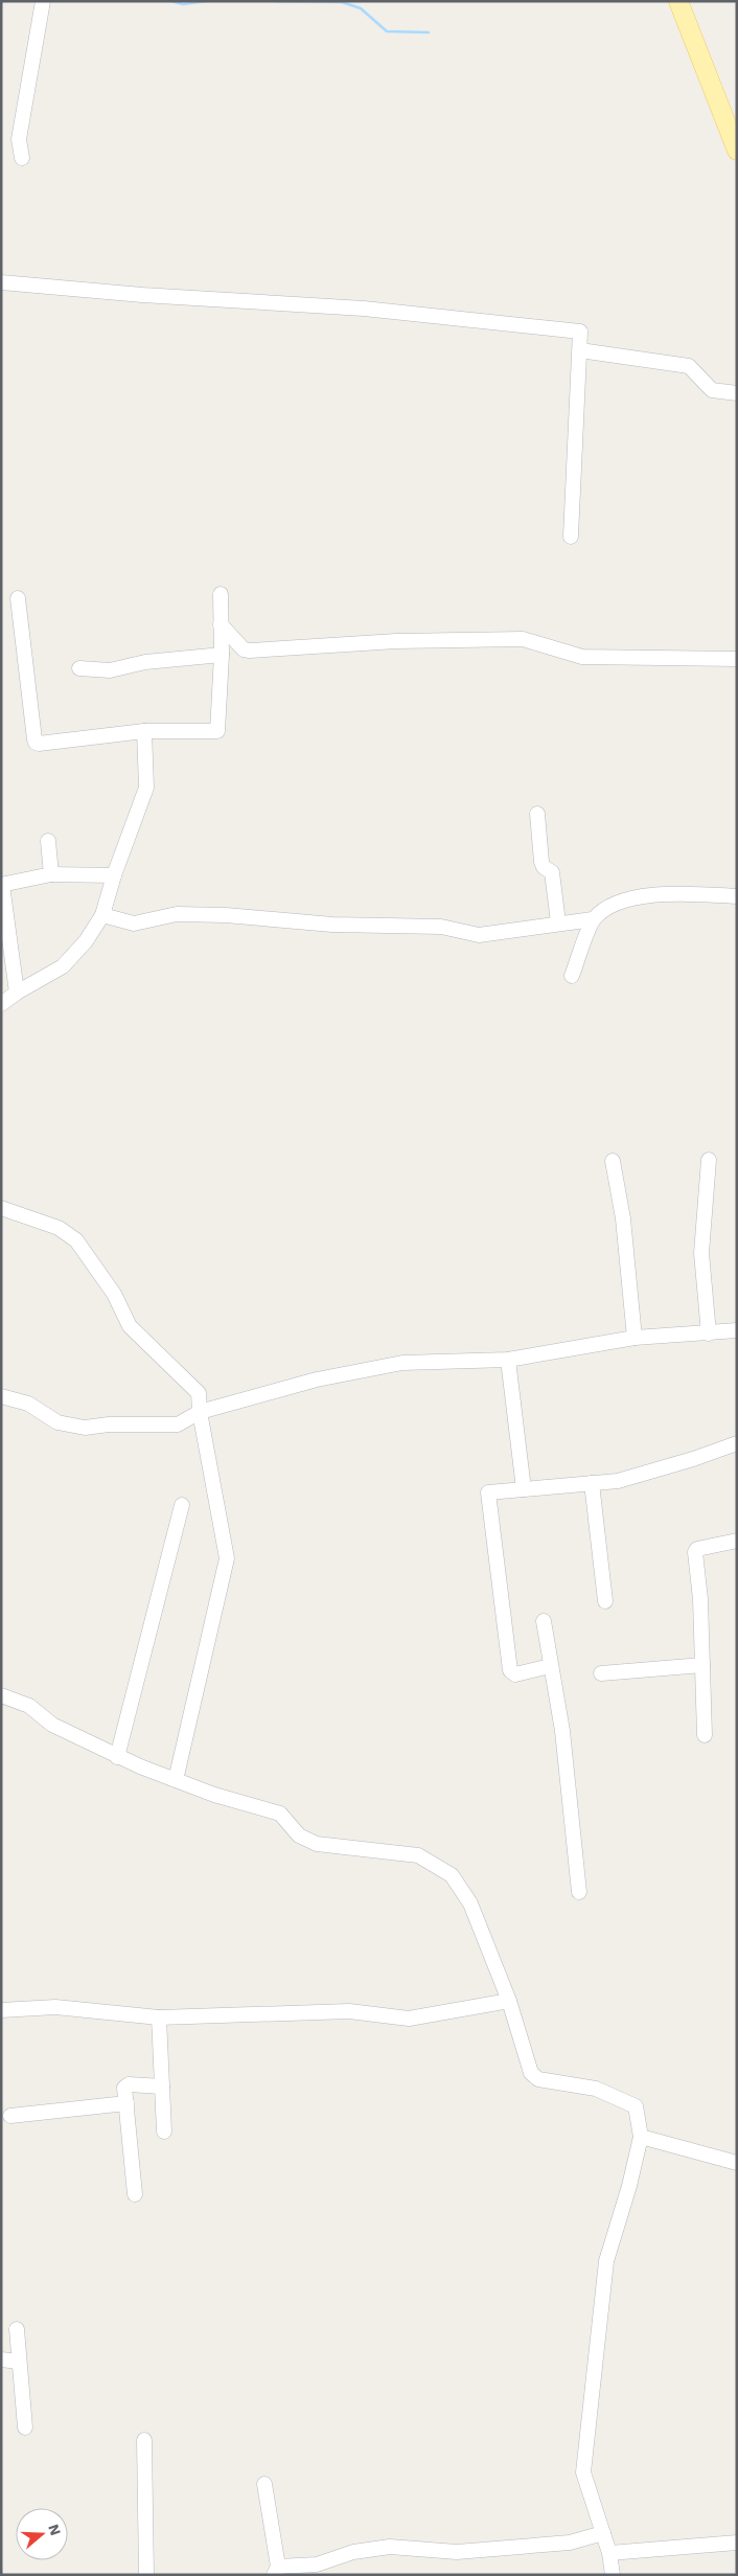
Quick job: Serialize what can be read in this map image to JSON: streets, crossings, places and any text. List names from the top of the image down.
{
  "north": "right"
}
